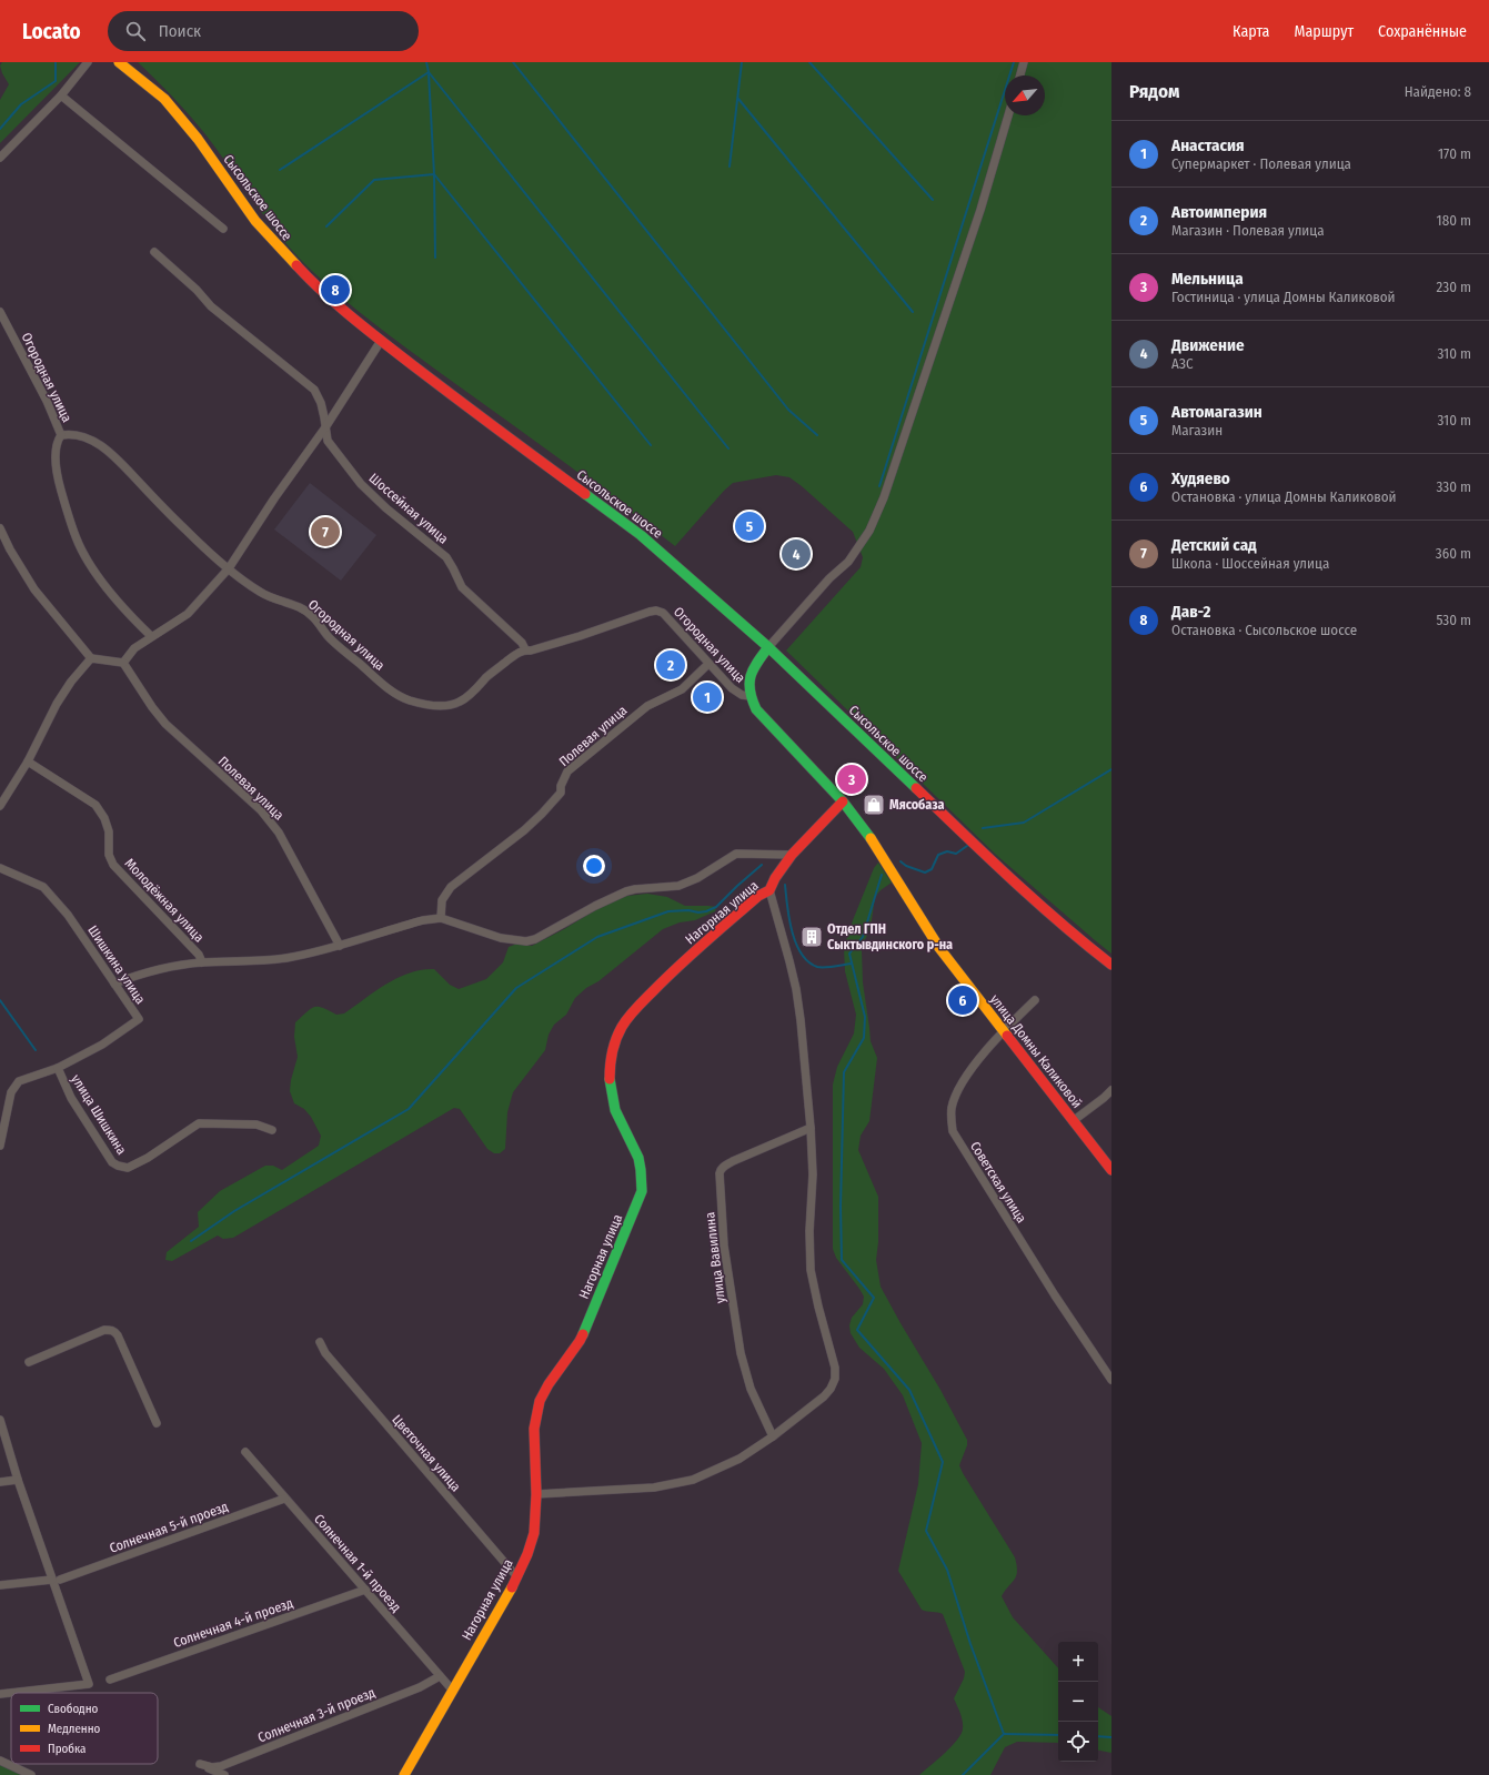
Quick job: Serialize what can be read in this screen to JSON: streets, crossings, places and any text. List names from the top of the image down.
{
  "streets": {
    "main road": ["Сысольское шоссе", "Нагорная улица", "улица Домны Каликовой"],
    "street": [
      "Огородная улица",
      "Шоссейная улица",
      "Полевая улица",
      "Молодёжная улица",
      "Шишкина улица",
      "улица Шишкина",
      "Советская улица",
      "улица Вавилина",
      "Цветочная улица",
      "Солнечная 5-й проезд",
      "Солнечная 1-й проезд",
      "Солнечная 4-й проезд",
      "Солнечная 3-й проезд"
    ]
  },
  "crossings": [
    ["Огородная улица", "Шоссейная улица"],
    ["Огородная улица", "Полевая улица"],
    ["Огородная улица", "улица Домны Каликовой"],
    ["Нагорная улица", "улица Домны Каликовой"],
    ["Нагорная улица", "Цветочная улица"],
    ["Нагорная улица", "Солнечная 1-й проезд"],
    ["Шишкина улица", "улица Шишкина"],
    ["улица Домны Каликовой", "Советская улица"],
    ["Солнечная 5-й проезд", "Солнечная 1-й проезд"],
    ["Солнечная 1-й проезд", "Солнечная 4-й проезд"],
    ["Солнечная 1-й проезд", "Солнечная 3-й проезд"]
  ],
  "places": {
    "shop": ["Мясобаза"],
    "building": ["Отдел ГПН Сыктывдинского р-на"]
  },
  "legend": ["Свободно", "Медленно", "Пробка"],
  "north": "bottom left",
  "page": {
    "header": "Locato",
    "search": "Поиск",
    "nav": ["Карта", "Маршрут", "Сохранённые"],
    "heading": ["Рядом", "Найдено: 8"],
    "list": [
      {
        "mark": "1",
        "name": "Анастасия",
        "note": "Супермаркет · Полевая улица",
        "value": "170 m"
      },
      {
        "mark": "2",
        "name": "Автоимперия",
        "note": "Магазин · Полевая улица",
        "value": "180 m"
      },
      {
        "mark": "3",
        "name": "Мельница",
        "note": "Гостиница · улица Домны Каликовой",
        "value": "230 m"
      },
      {
        "mark": "4",
        "name": "Движение",
        "note": "АЗС",
        "value": "310 m"
      },
      {
        "mark": "5",
        "name": "Автомагазин",
        "note": "Магазин",
        "value": "310 m"
      },
      {
        "mark": "6",
        "name": "Худяево",
        "note": "Остановка · улица Домны Каликовой",
        "value": "330 m"
      },
      {
        "mark": "7",
        "name": "Детский сад",
        "note": "Школа · Шоссейная улица",
        "value": "360 m"
      },
      {
        "mark": "8",
        "name": "Дав-2",
        "note": "Остановка · Сысольское шоссе",
        "value": "530 m"
      }
    ],
    "pins": [
      "8",
      "5",
      "7",
      "4",
      "2",
      "1",
      "3",
      "6"
    ],
    "map_buttons": ["+", "−"]
  }
}
